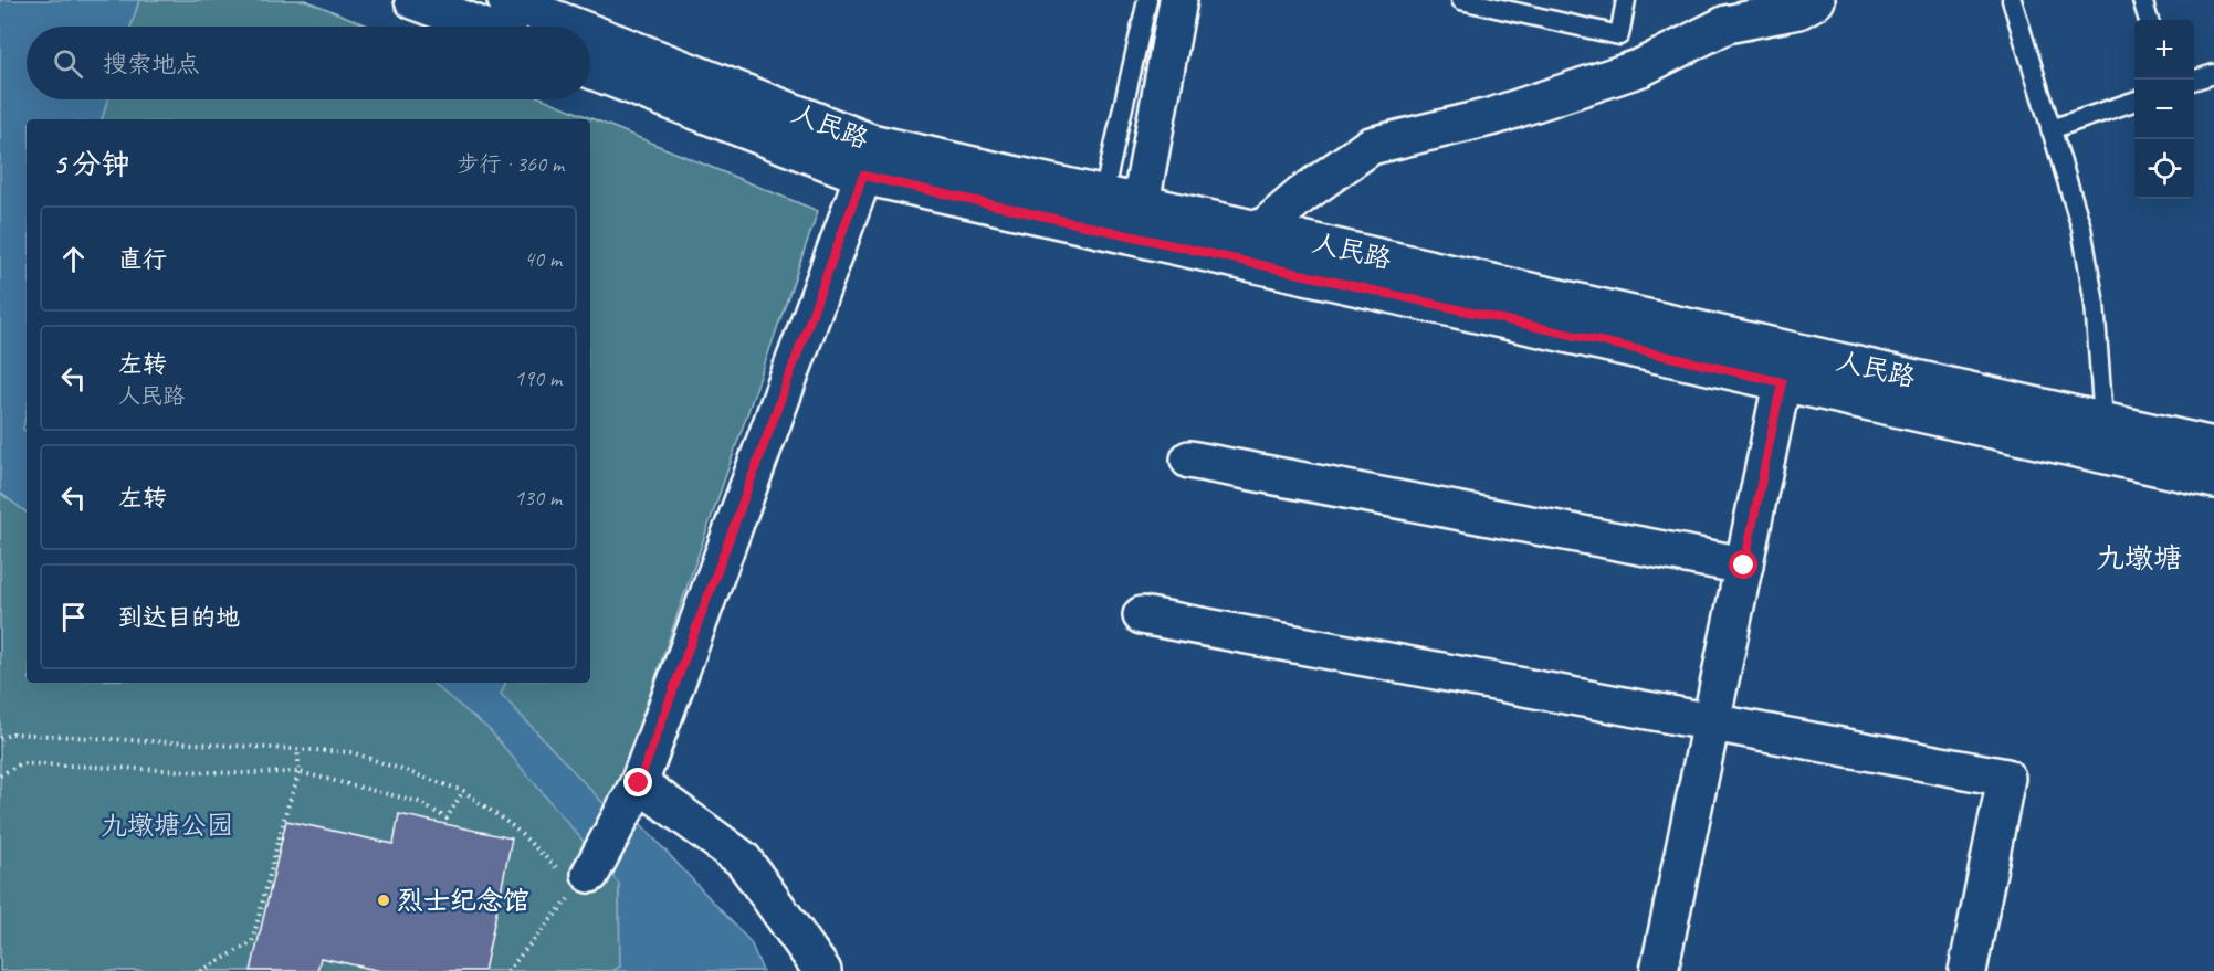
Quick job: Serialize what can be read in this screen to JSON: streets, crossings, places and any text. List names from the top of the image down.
{
  "streets": {
    "street": ["人民路"]
  },
  "districts": ["九墩塘"],
  "parks": ["九墩塘公园"],
  "places": ["烈士纪念馆"],
  "page": {
    "map_buttons": ["+", "−"],
    "search": "搜索地点",
    "heading": ["5 分钟", "步行 · 360 m"],
    "list": [
      ["直行", "40 m"],
      ["左转", "人民路", "190 m"],
      ["左转", "130 m"],
      "到达目的地"
    ]
  }
}
